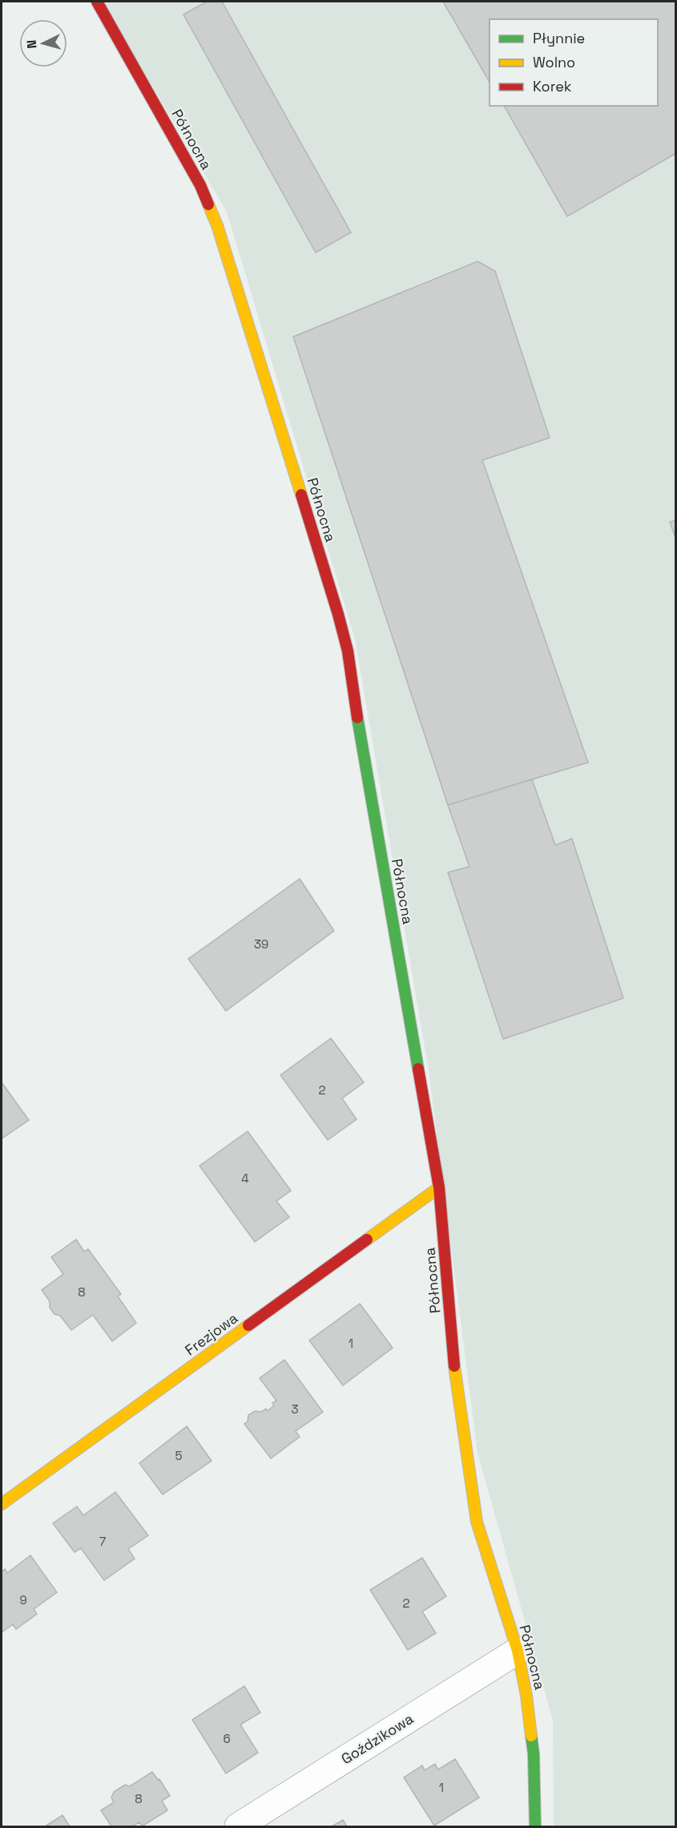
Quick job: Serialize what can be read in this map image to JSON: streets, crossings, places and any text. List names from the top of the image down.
{
  "streets": {
    "street": ["Północna", "Frezjowa", "Goździkowa"]
  },
  "crossings": [
    ["Północna", "Frezjowa"],
    ["Północna", "Goździkowa"]
  ],
  "house_numbers": [
    "39",
    "2",
    "4",
    "8",
    "1",
    "3",
    "5",
    "7",
    "9",
    "2",
    "6",
    "1",
    "8"
  ],
  "legend": ["Płynnie", "Wolno", "Korek"],
  "north": "left"
}
